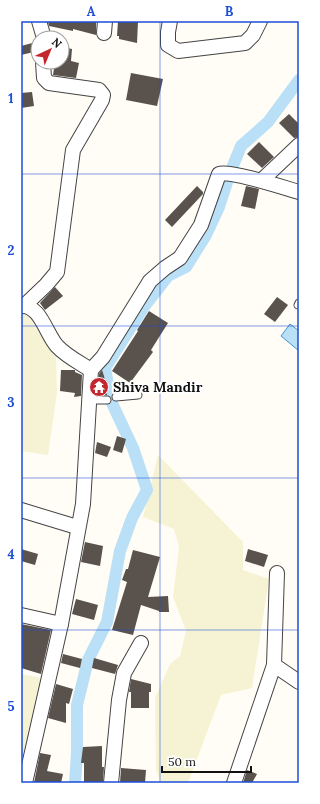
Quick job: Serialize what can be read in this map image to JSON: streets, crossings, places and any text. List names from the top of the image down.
{
  "places": {
    "temple": ["Shiva Mandir"]
  },
  "scale_bar": "50 m",
  "north": "top right",
  "grid": {
    "columns": ["A", "B"],
    "rows": [
      "1",
      "2",
      "3",
      "4",
      "5"
    ]
  }
}
